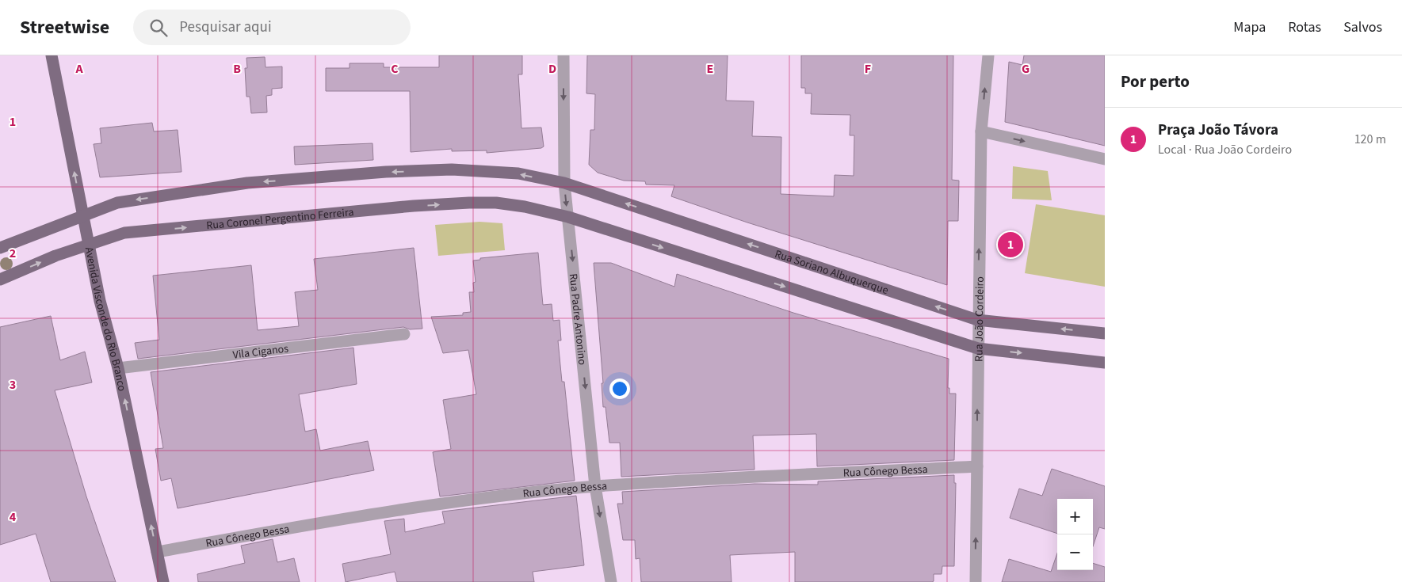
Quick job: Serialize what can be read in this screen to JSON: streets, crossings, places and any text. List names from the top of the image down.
{
  "streets": {
    "main road": ["Rua Coronel Pergentino Ferreira", "Rua Soriano Albuquerque", "Avenida Visconde do Rio Branco"],
    "street": [
      "Rua João Cordeiro",
      "Rua Padre Antonino",
      "Vila Ciganos",
      "Rua Cônego Bessa"
    ]
  },
  "crossings": [
    ["Rua Coronel Pergentino Ferreira", "Avenida Visconde do Rio Branco"],
    ["Rua Coronel Pergentino Ferreira", "Rua Padre Antonino"],
    ["Rua Soriano Albuquerque", "Rua João Cordeiro"],
    ["Rua Soriano Albuquerque", "Rua Padre Antonino"],
    ["Rua João Cordeiro", "Rua Cônego Bessa"],
    ["Avenida Visconde do Rio Branco", "Vila Ciganos"],
    ["Avenida Visconde do Rio Branco", "Rua Cônego Bessa"],
    ["Rua Padre Antonino", "Rua Cônego Bessa"]
  ],
  "one_way": ["Rua João Cordeiro", "Avenida Visconde do Rio Branco", "Rua Padre Antonino"],
  "page": {
    "header": "Streetwise",
    "search": "Pesquisar aqui",
    "nav": ["Mapa", "Rotas", "Salvos"],
    "heading": "Por perto",
    "list": [
      {
        "mark": "1",
        "name": "Praça João Távora",
        "note": "Local · Rua João Cordeiro",
        "value": "120 m"
      }
    ],
    "pins": "1",
    "map_buttons": ["+", "−"]
  },
  "grid": {
    "columns": [
      "A",
      "B",
      "C",
      "D",
      "E",
      "F",
      "G"
    ],
    "rows": [
      "1",
      "2",
      "3",
      "4"
    ]
  }
}
